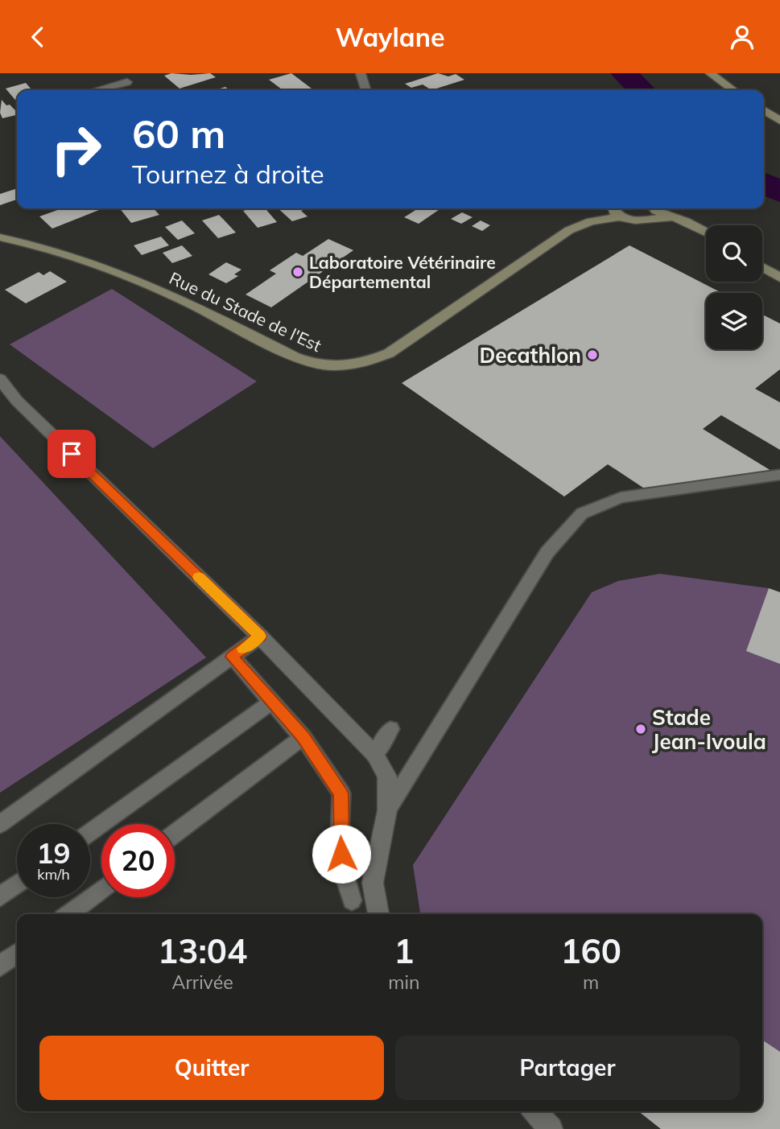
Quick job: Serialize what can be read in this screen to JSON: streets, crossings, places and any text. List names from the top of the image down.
{
  "streets": {
    "street": ["Rue du Stade de l'Est"]
  },
  "places": ["Laboratoire Vétérinaire Départemental", "Decathlon", "Stade Jean-Ivoula"],
  "page": {
    "header": "Waylane",
    "turn": ["60 m", "Tournez à droite"],
    "speed": "19 km/h",
    "limit": "20",
    "eta": [
      "13:04",
      "Arrivée",
      "1",
      "min",
      "160",
      "m"
    ],
    "buttons": ["Quitter", "Partager"]
  }
}
